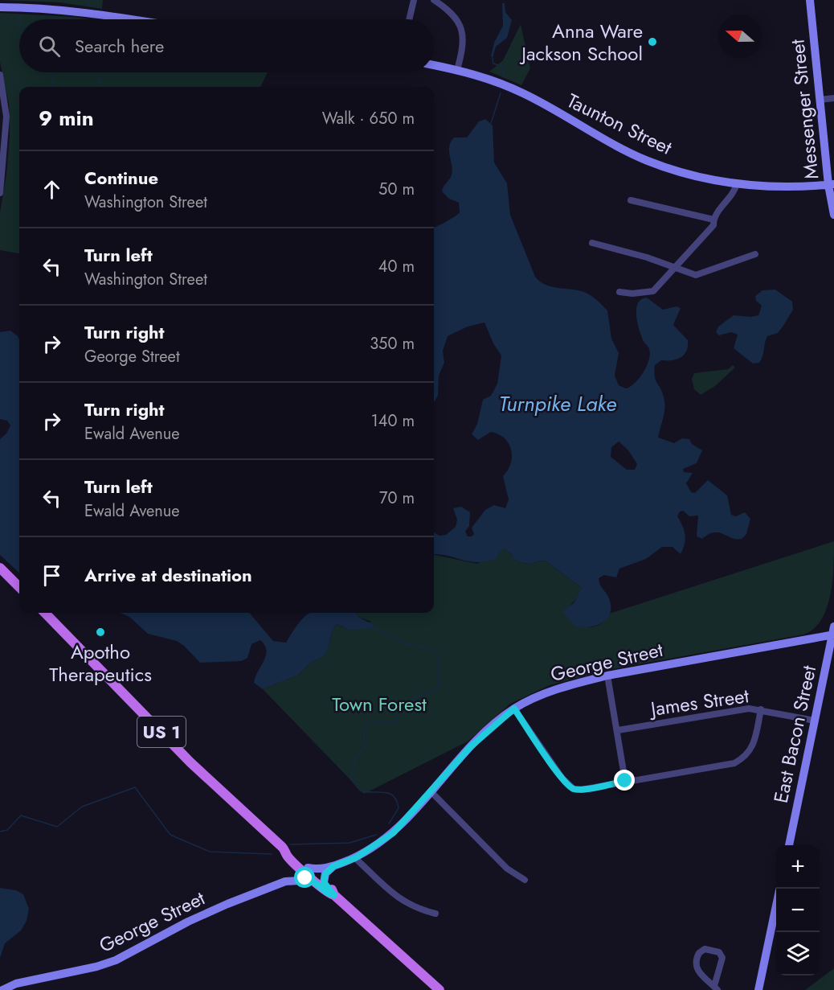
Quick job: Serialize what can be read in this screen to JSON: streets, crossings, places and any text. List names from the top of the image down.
{
  "streets": {
    "main road": [
      "Messenger Street",
      "Taunton Street",
      "George Street",
      "US 1",
      "East Bacon Street"
    ],
    "street": ["James Street"]
  },
  "crossings": [
    ["Messenger Street", "Taunton Street"],
    ["George Street", "US 1"],
    ["George Street", "East Bacon Street"],
    ["James Street", "East Bacon Street"]
  ],
  "water": ["Turnpike Lake"],
  "parks": ["Town Forest"],
  "places": ["Anna Ware Jackson School", "Apotho Therapeutics"],
  "north": "left",
  "page": {
    "search": "Search here",
    "heading": ["9 min", "Walk · 650 m"],
    "list": [
      ["Continue", "Washington Street", "50 m"],
      ["Turn left", "Washington Street", "40 m"],
      ["Turn right", "George Street", "350 m"],
      ["Turn right", "Ewald Avenue", "140 m"],
      ["Turn left", "Ewald Avenue", "70 m"],
      "Arrive at destination"
    ],
    "map_buttons": ["+", "−"]
  }
}
